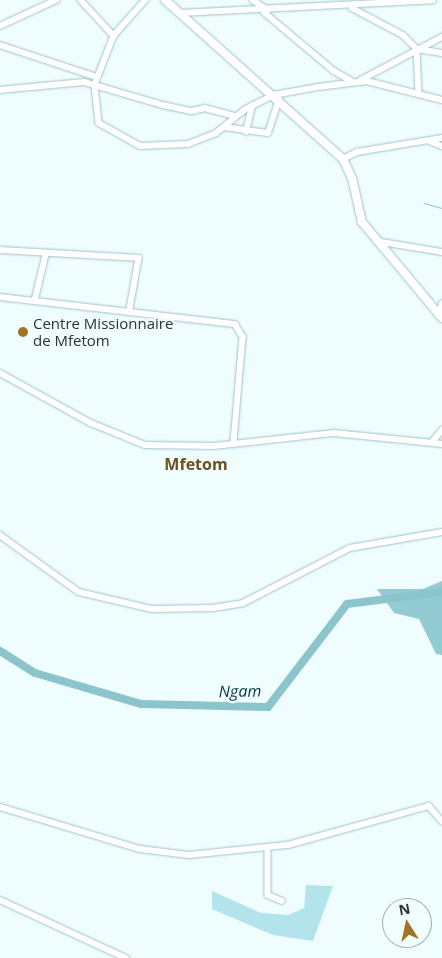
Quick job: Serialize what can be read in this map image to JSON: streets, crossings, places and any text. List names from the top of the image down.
{
  "districts": ["Mfetom"],
  "water": ["Ngam"],
  "places": ["Centre Missionnaire de Mfetom"],
  "north": "top"
}
